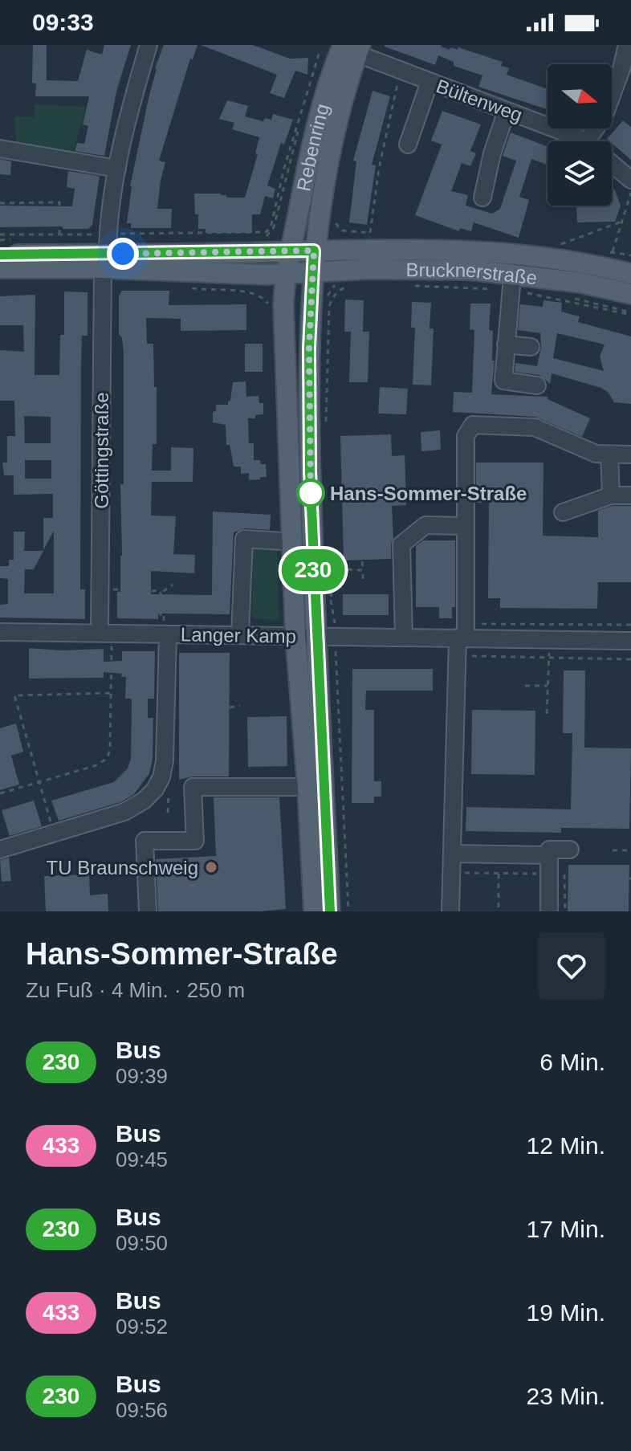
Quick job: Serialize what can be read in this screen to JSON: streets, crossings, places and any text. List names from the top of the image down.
{
  "streets": {
    "main road": ["Rebenring", "Brucknerstraße"],
    "street": ["Bültenweg", "Göttingstraße", "Langer Kamp"]
  },
  "crossings": [
    ["Bültenweg", "Rebenring"],
    ["Rebenring", "Brucknerstraße"],
    ["Brucknerstraße", "Göttingstraße"],
    ["Göttingstraße", "Langer Kamp"]
  ],
  "places": ["Hans-Sommer-Straße", "TU Braunschweig"],
  "lines": ["bus line 230"],
  "north": "right",
  "page": {
    "status": "09:33",
    "on_map": "230",
    "heading": ["Hans-Sommer-Straße", "Zu Fuß · 4 Min. · 250 m"],
    "list": [
      {
        "mark": "230",
        "name": "Bus",
        "note": "09:39",
        "value": "6 Min."
      },
      {
        "mark": "433",
        "name": "Bus",
        "note": "09:45",
        "value": "12 Min."
      },
      {
        "mark": "230",
        "name": "Bus",
        "note": "09:50",
        "value": "17 Min."
      },
      {
        "mark": "433",
        "name": "Bus",
        "note": "09:52",
        "value": "19 Min."
      },
      {
        "mark": "230",
        "name": "Bus",
        "note": "09:56",
        "value": "23 Min."
      }
    ]
  }
}
